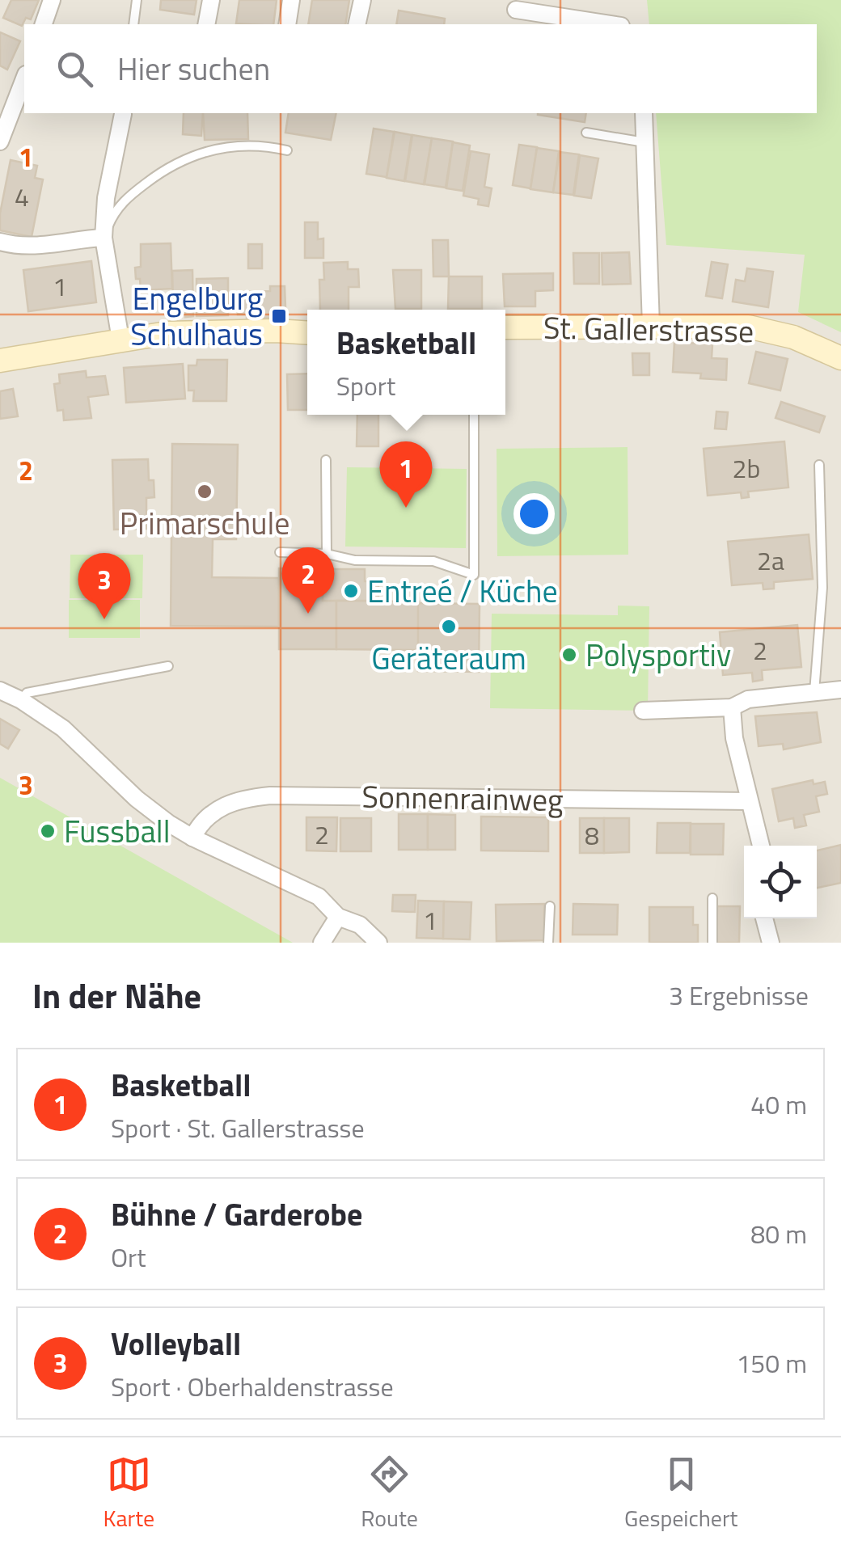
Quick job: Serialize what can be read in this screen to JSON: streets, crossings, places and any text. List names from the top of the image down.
{
  "streets": {
    "street": ["St. Gallerstrasse", "Sonnenrainweg"]
  },
  "places": {
    "transit": ["Engelburg Schulhaus"],
    "other": [
      "Primarschule",
      "Entreé / Küche",
      "Geräteraum",
      "Polysportiv",
      "Fussball"
    ]
  },
  "house_numbers": [
    "4",
    "1",
    "2b",
    "2a",
    "2",
    "2",
    "8",
    "1"
  ],
  "page": {
    "search": "Hier suchen",
    "popup": ["Basketball", "Sport"],
    "pins": ["1", "2", "3"],
    "heading": ["In der Nähe", "3 Ergebnisse"],
    "list": [
      {
        "mark": "1",
        "name": "Basketball",
        "note": "Sport · St. Gallerstrasse",
        "value": "40 m"
      },
      {
        "mark": "2",
        "name": "Bühne / Garderobe",
        "note": "Ort",
        "value": "80 m"
      },
      {
        "mark": "3",
        "name": "Volleyball",
        "note": "Sport · Oberhaldenstrasse",
        "value": "150 m"
      }
    ],
    "nav": ["Karte", "Route", "Gespeichert"]
  },
  "grid": {
    "rows": ["1", "2", "3"]
  }
}
